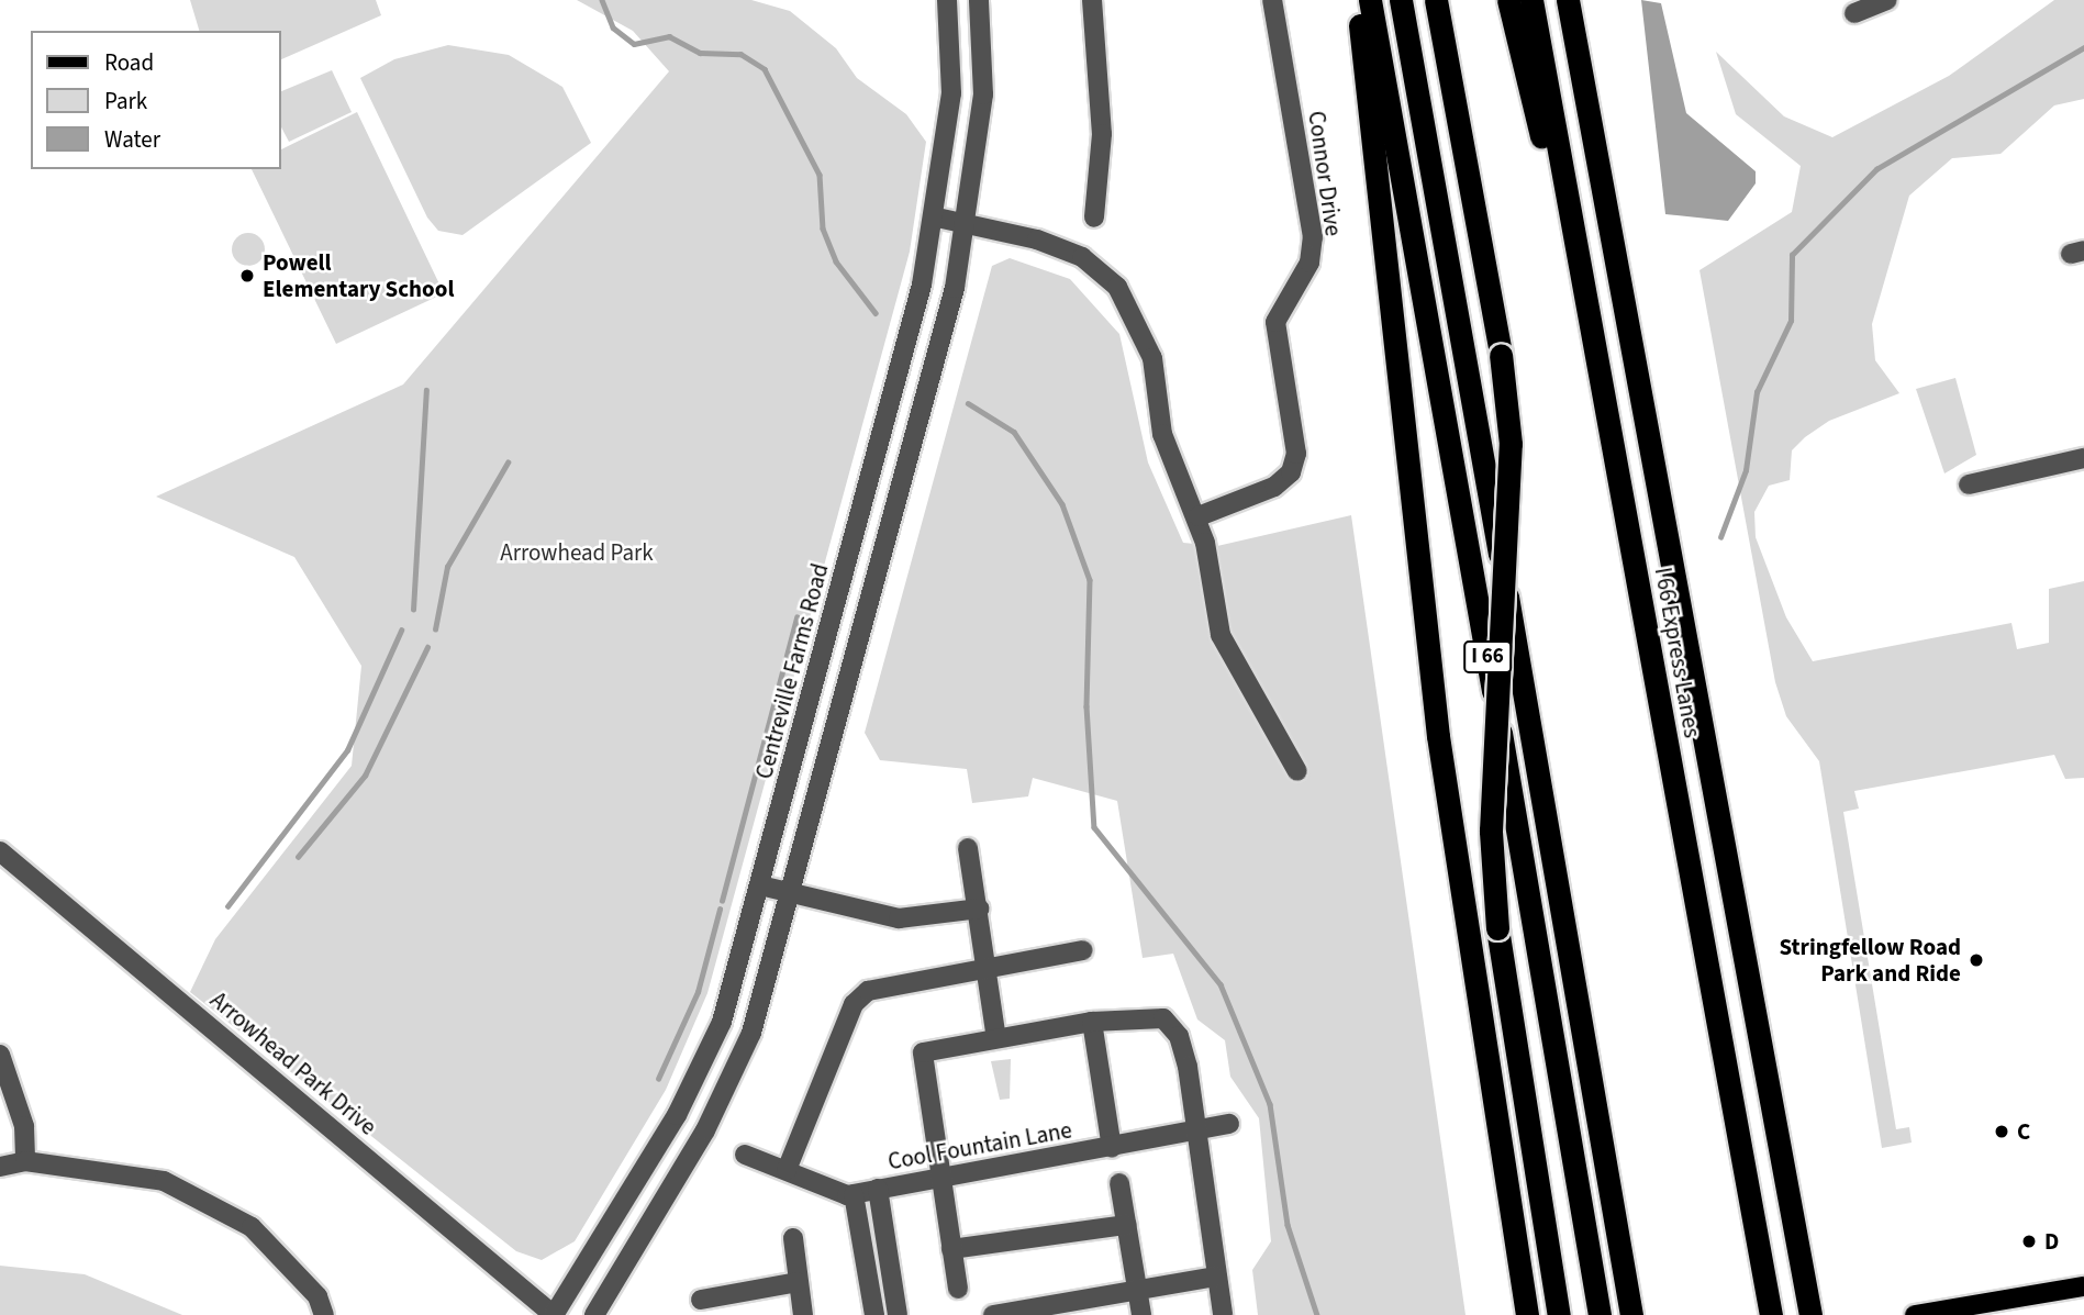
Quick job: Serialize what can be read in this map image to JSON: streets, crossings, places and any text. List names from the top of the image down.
{
  "streets": {
    "highway": ["I 66 Express Lanes", "I 66"],
    "street": [
      "Connor Drive",
      "Centreville Farms Road",
      "Arrowhead Park Drive",
      "Cool Fountain Lane"
    ]
  },
  "crossings": [
    ["Centreville Farms Road", "Arrowhead Park Drive"]
  ],
  "parks": ["Arrowhead Park"],
  "places": [
    "Powell Elementary School",
    "Stringfellow Road Park and Ride",
    "C",
    "D"
  ],
  "legend": ["Road", "Park", "Water"]
}
